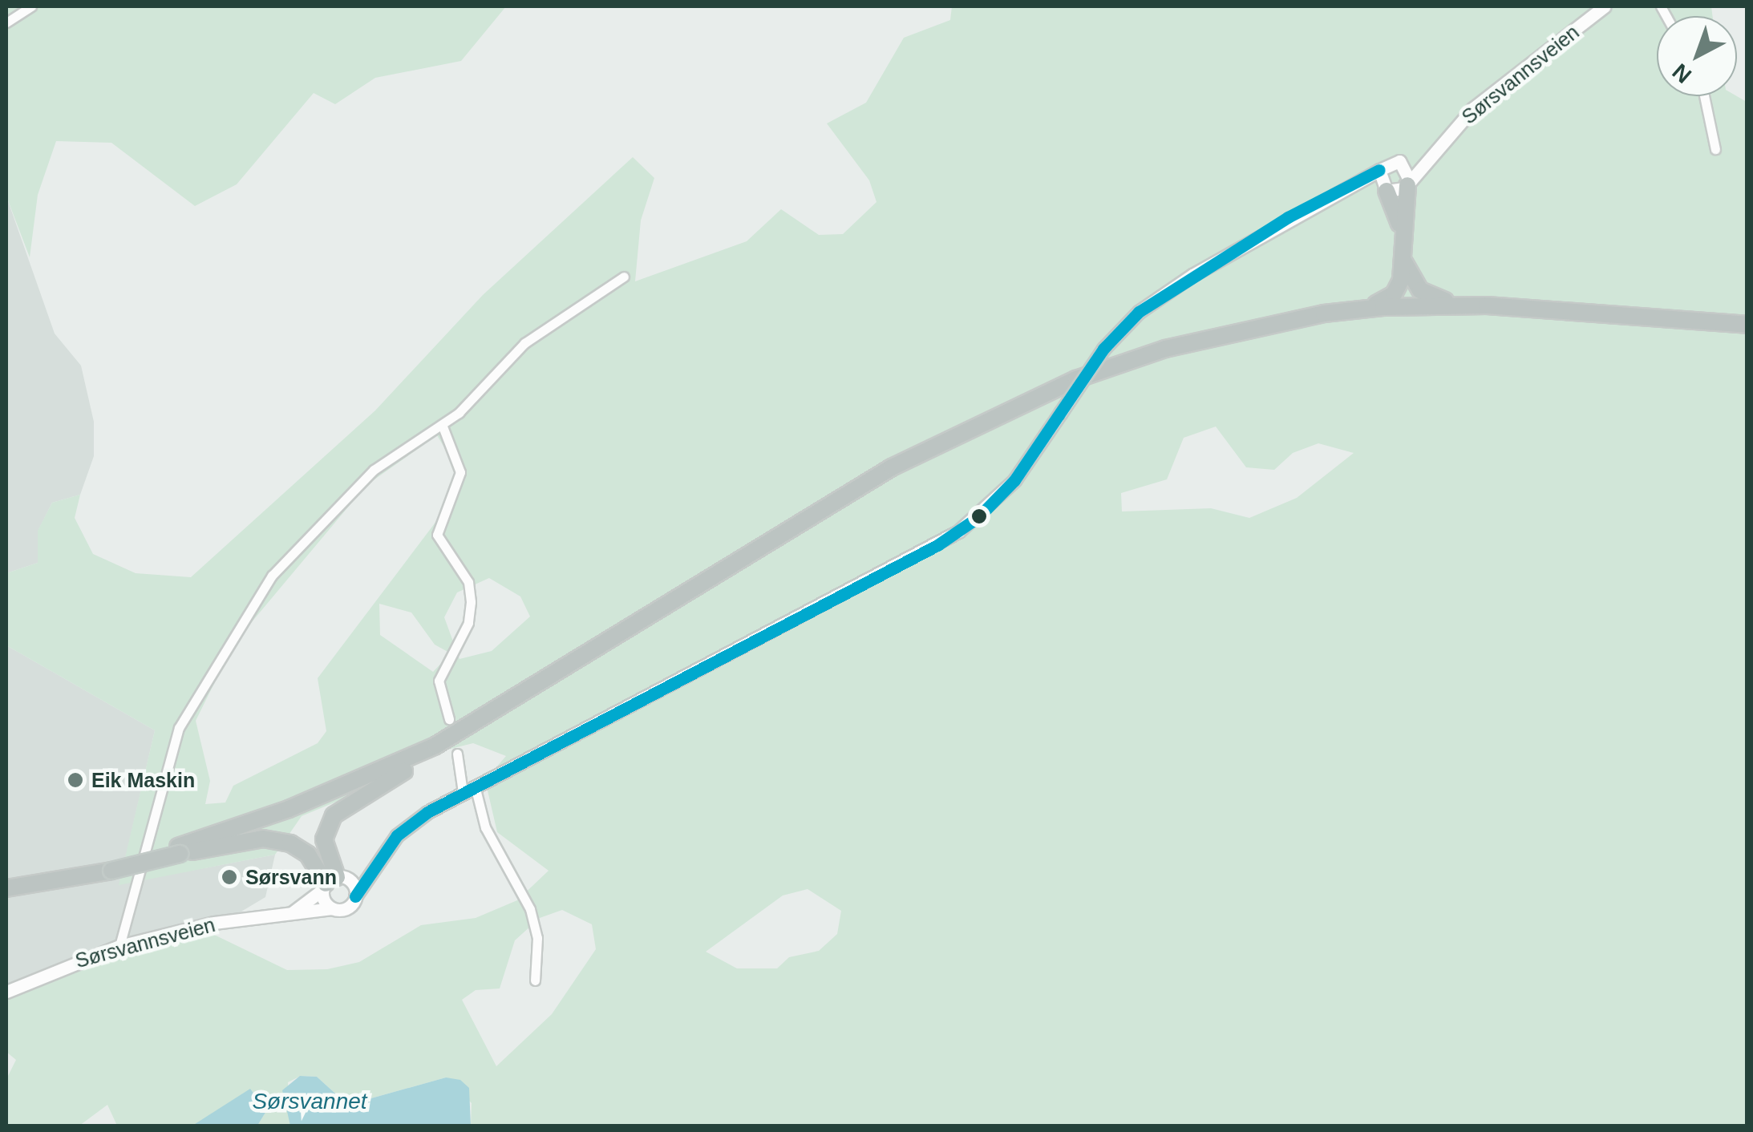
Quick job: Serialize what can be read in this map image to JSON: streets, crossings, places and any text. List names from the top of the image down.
{
  "streets": {
    "main road": ["Sørsvannsveien"]
  },
  "water": ["Sørsvannet"],
  "places": ["Eik Maskin", "Sørsvann"],
  "north": "bottom left"
}
